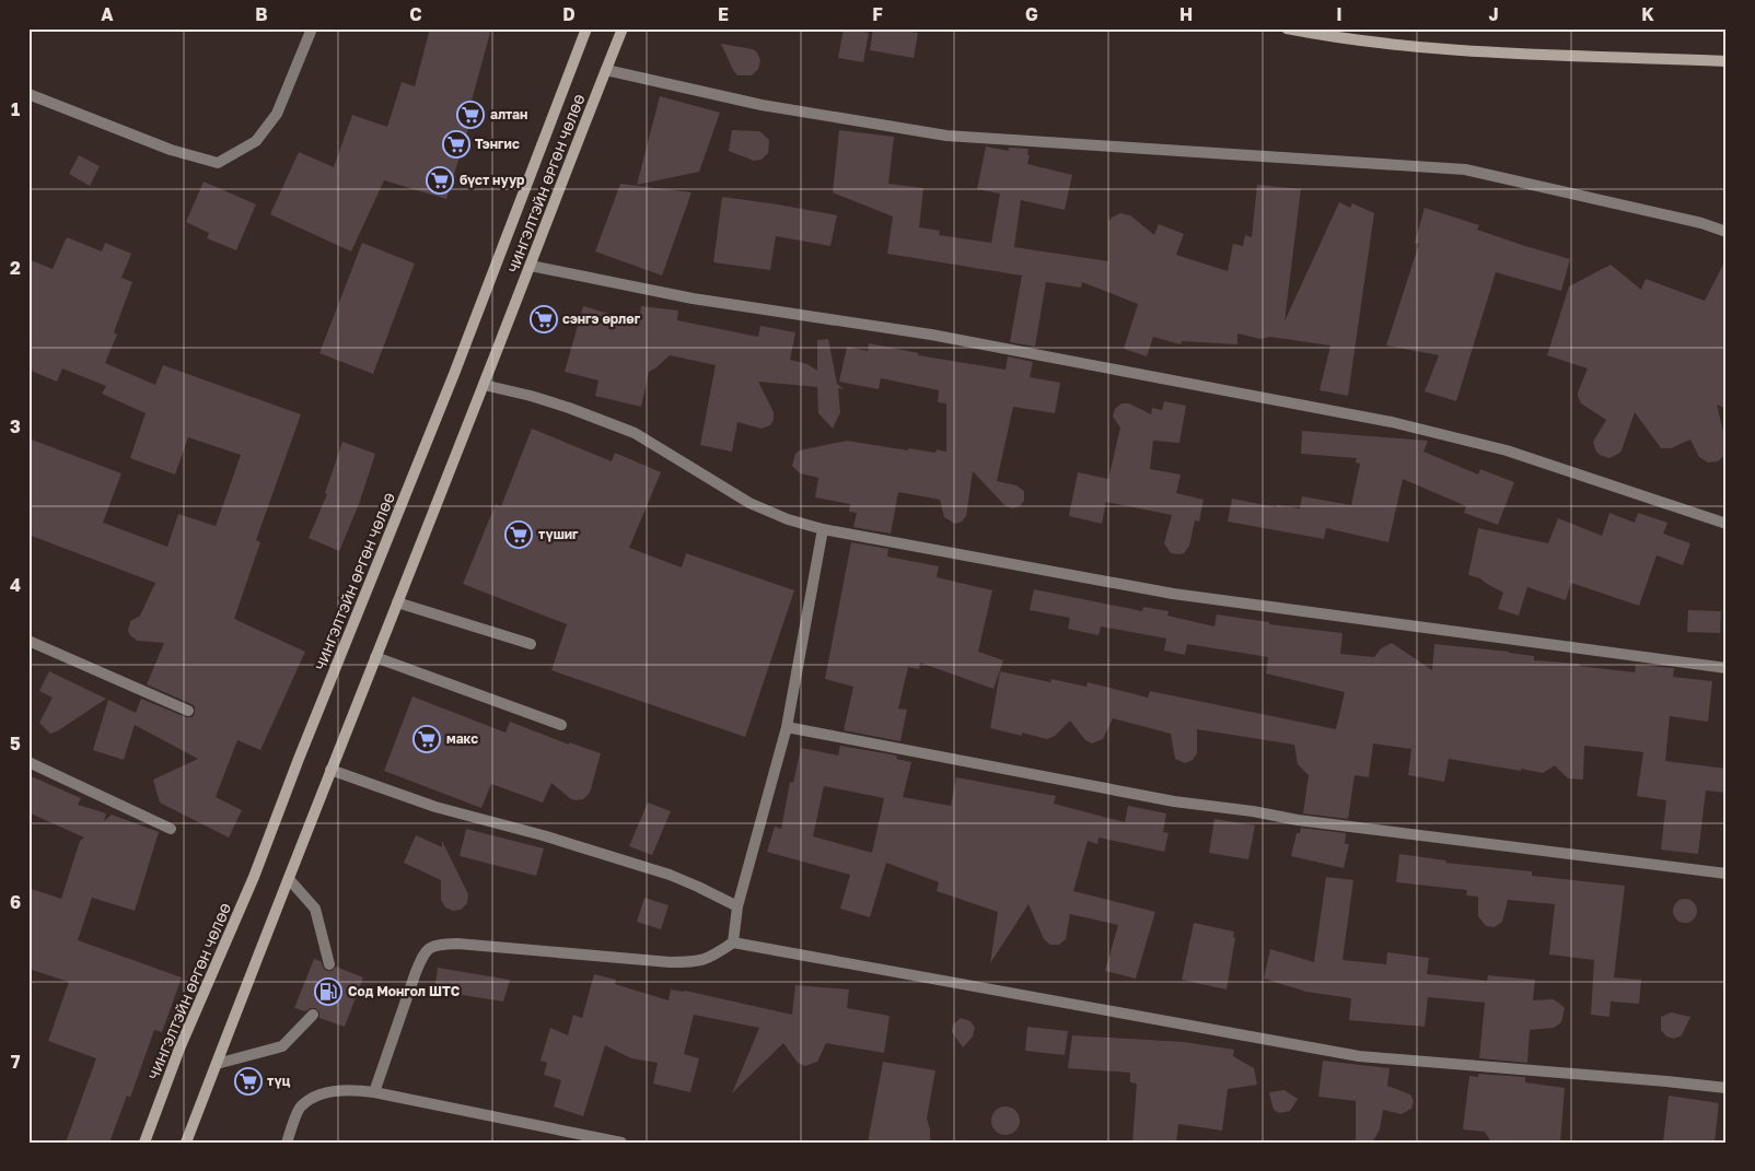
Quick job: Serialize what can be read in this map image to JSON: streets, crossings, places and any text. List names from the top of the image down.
{
  "streets": {
    "main road": ["ЧИНГЭЛТЭЙН ӨРГӨН ЧӨЛӨӨ"]
  },
  "places": {
    "supermarket": [
      "алтан",
      "Тэнгис",
      "бүст нуур",
      "сэнгэ өрлөг",
      "түшиг",
      "макс",
      "түц"
    ],
    "fuel station": ["Сод Монгол ШТС"]
  },
  "grid": {
    "columns": [
      "A",
      "B",
      "C",
      "D",
      "E",
      "F",
      "G",
      "H",
      "I",
      "J",
      "K"
    ],
    "rows": [
      "1",
      "2",
      "3",
      "4",
      "5",
      "6",
      "7"
    ]
  }
}
